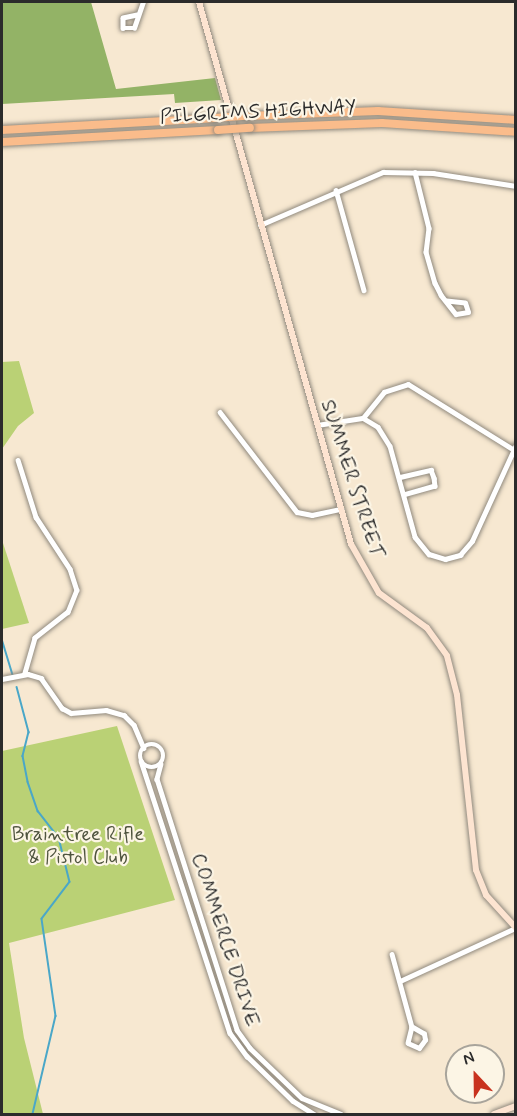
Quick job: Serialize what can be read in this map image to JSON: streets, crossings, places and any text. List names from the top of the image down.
{
  "streets": {
    "highway": ["PILGRIMS HIGHWAY"],
    "street": ["SUMMER STREET", "COMMERCE DRIVE"]
  },
  "parks": ["Braintree Rifle & Pistol Club"],
  "north": "top"
}
